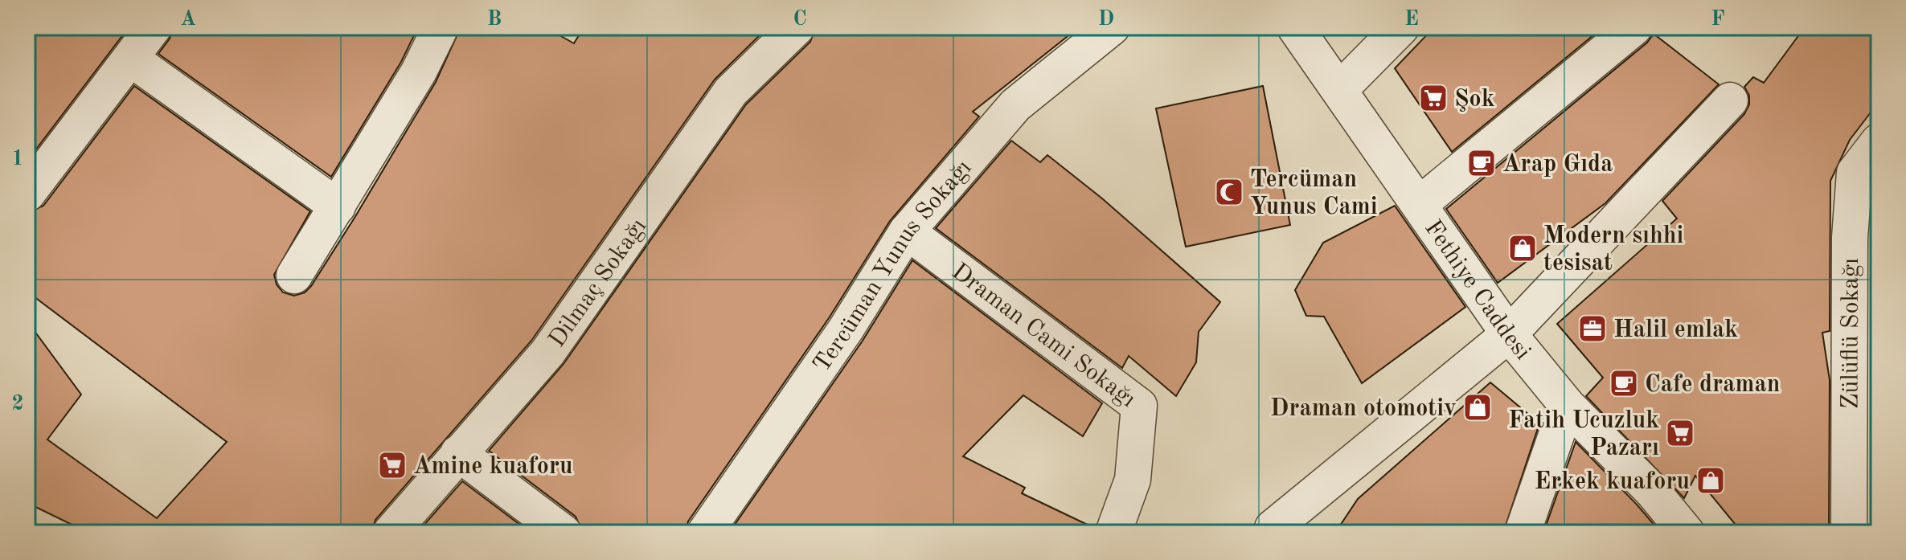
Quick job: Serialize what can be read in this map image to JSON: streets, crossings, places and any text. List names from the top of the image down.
{
  "streets": {
    "street": [
      "Tercüman Yunus Sokağı",
      "Dilmaç Sokağı",
      "Fethiye Caddesi",
      "Zülüflü Sokağı",
      "Draman Cami Sokağı"
    ]
  },
  "crossings": [
    ["Tercüman Yunus Sokağı", "Draman Cami Sokağı"]
  ],
  "places": {
    "supermarket": ["Şok", "Fatih Ucuzluk Pazarı", "Amine kuaforu"],
    "cafe": ["Arap Gıda", "Cafe draman"],
    "mosque": ["Tercüman Yunus Cami"],
    "shop": ["Modern sıhhi tesisat", "Draman otomotiv", "Erkek kuaforu"],
    "office": ["Halil emlak"]
  },
  "grid": {
    "columns": [
      "A",
      "B",
      "C",
      "D",
      "E",
      "F"
    ],
    "rows": ["1", "2"]
  }
}
